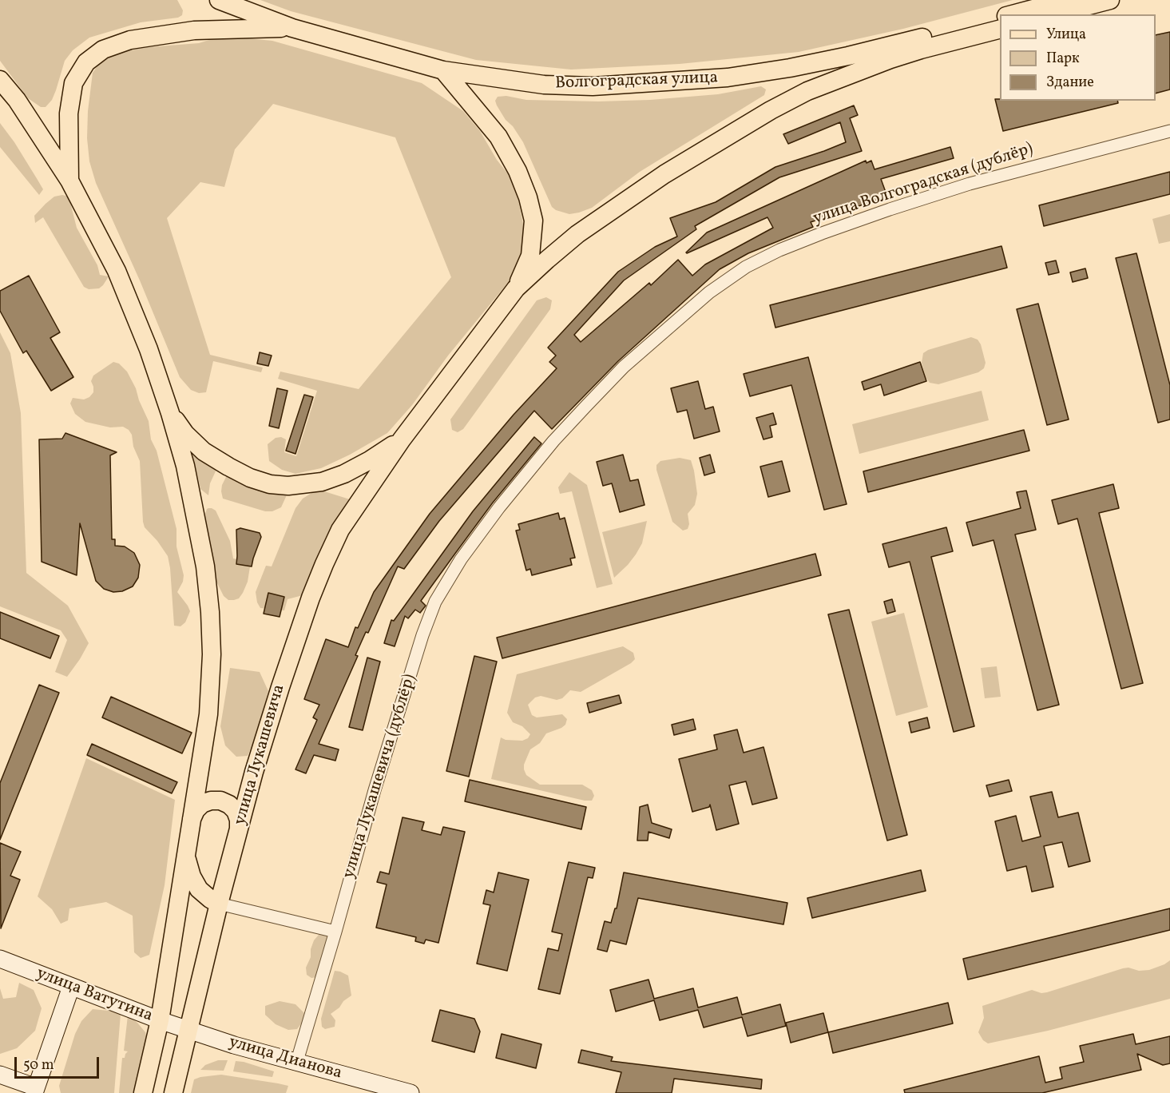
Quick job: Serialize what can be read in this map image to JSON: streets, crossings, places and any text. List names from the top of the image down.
{
  "streets": {
    "main road": [
      "Волгоградская улица",
      "улица Лукашевича",
      "улица Ватутина",
      "улица Дианова"
    ],
    "street": ["улица Волгоградская (дублёр)", "улица Лукашевича (дублёр)"]
  },
  "crossings": [
    ["улица Волгоградская (дублёр)", "улица Лукашевича (дублёр)"],
    ["улица Лукашевича", "улица Ватутина"],
    ["улица Лукашевича", "улица Дианова"],
    ["улица Лукашевича (дублёр)", "улица Дианова"],
    ["улица Ватутина", "улица Дианова"]
  ],
  "legend": ["Улица", "Парк", "Здание"],
  "scale_bar": "50 m"
}
